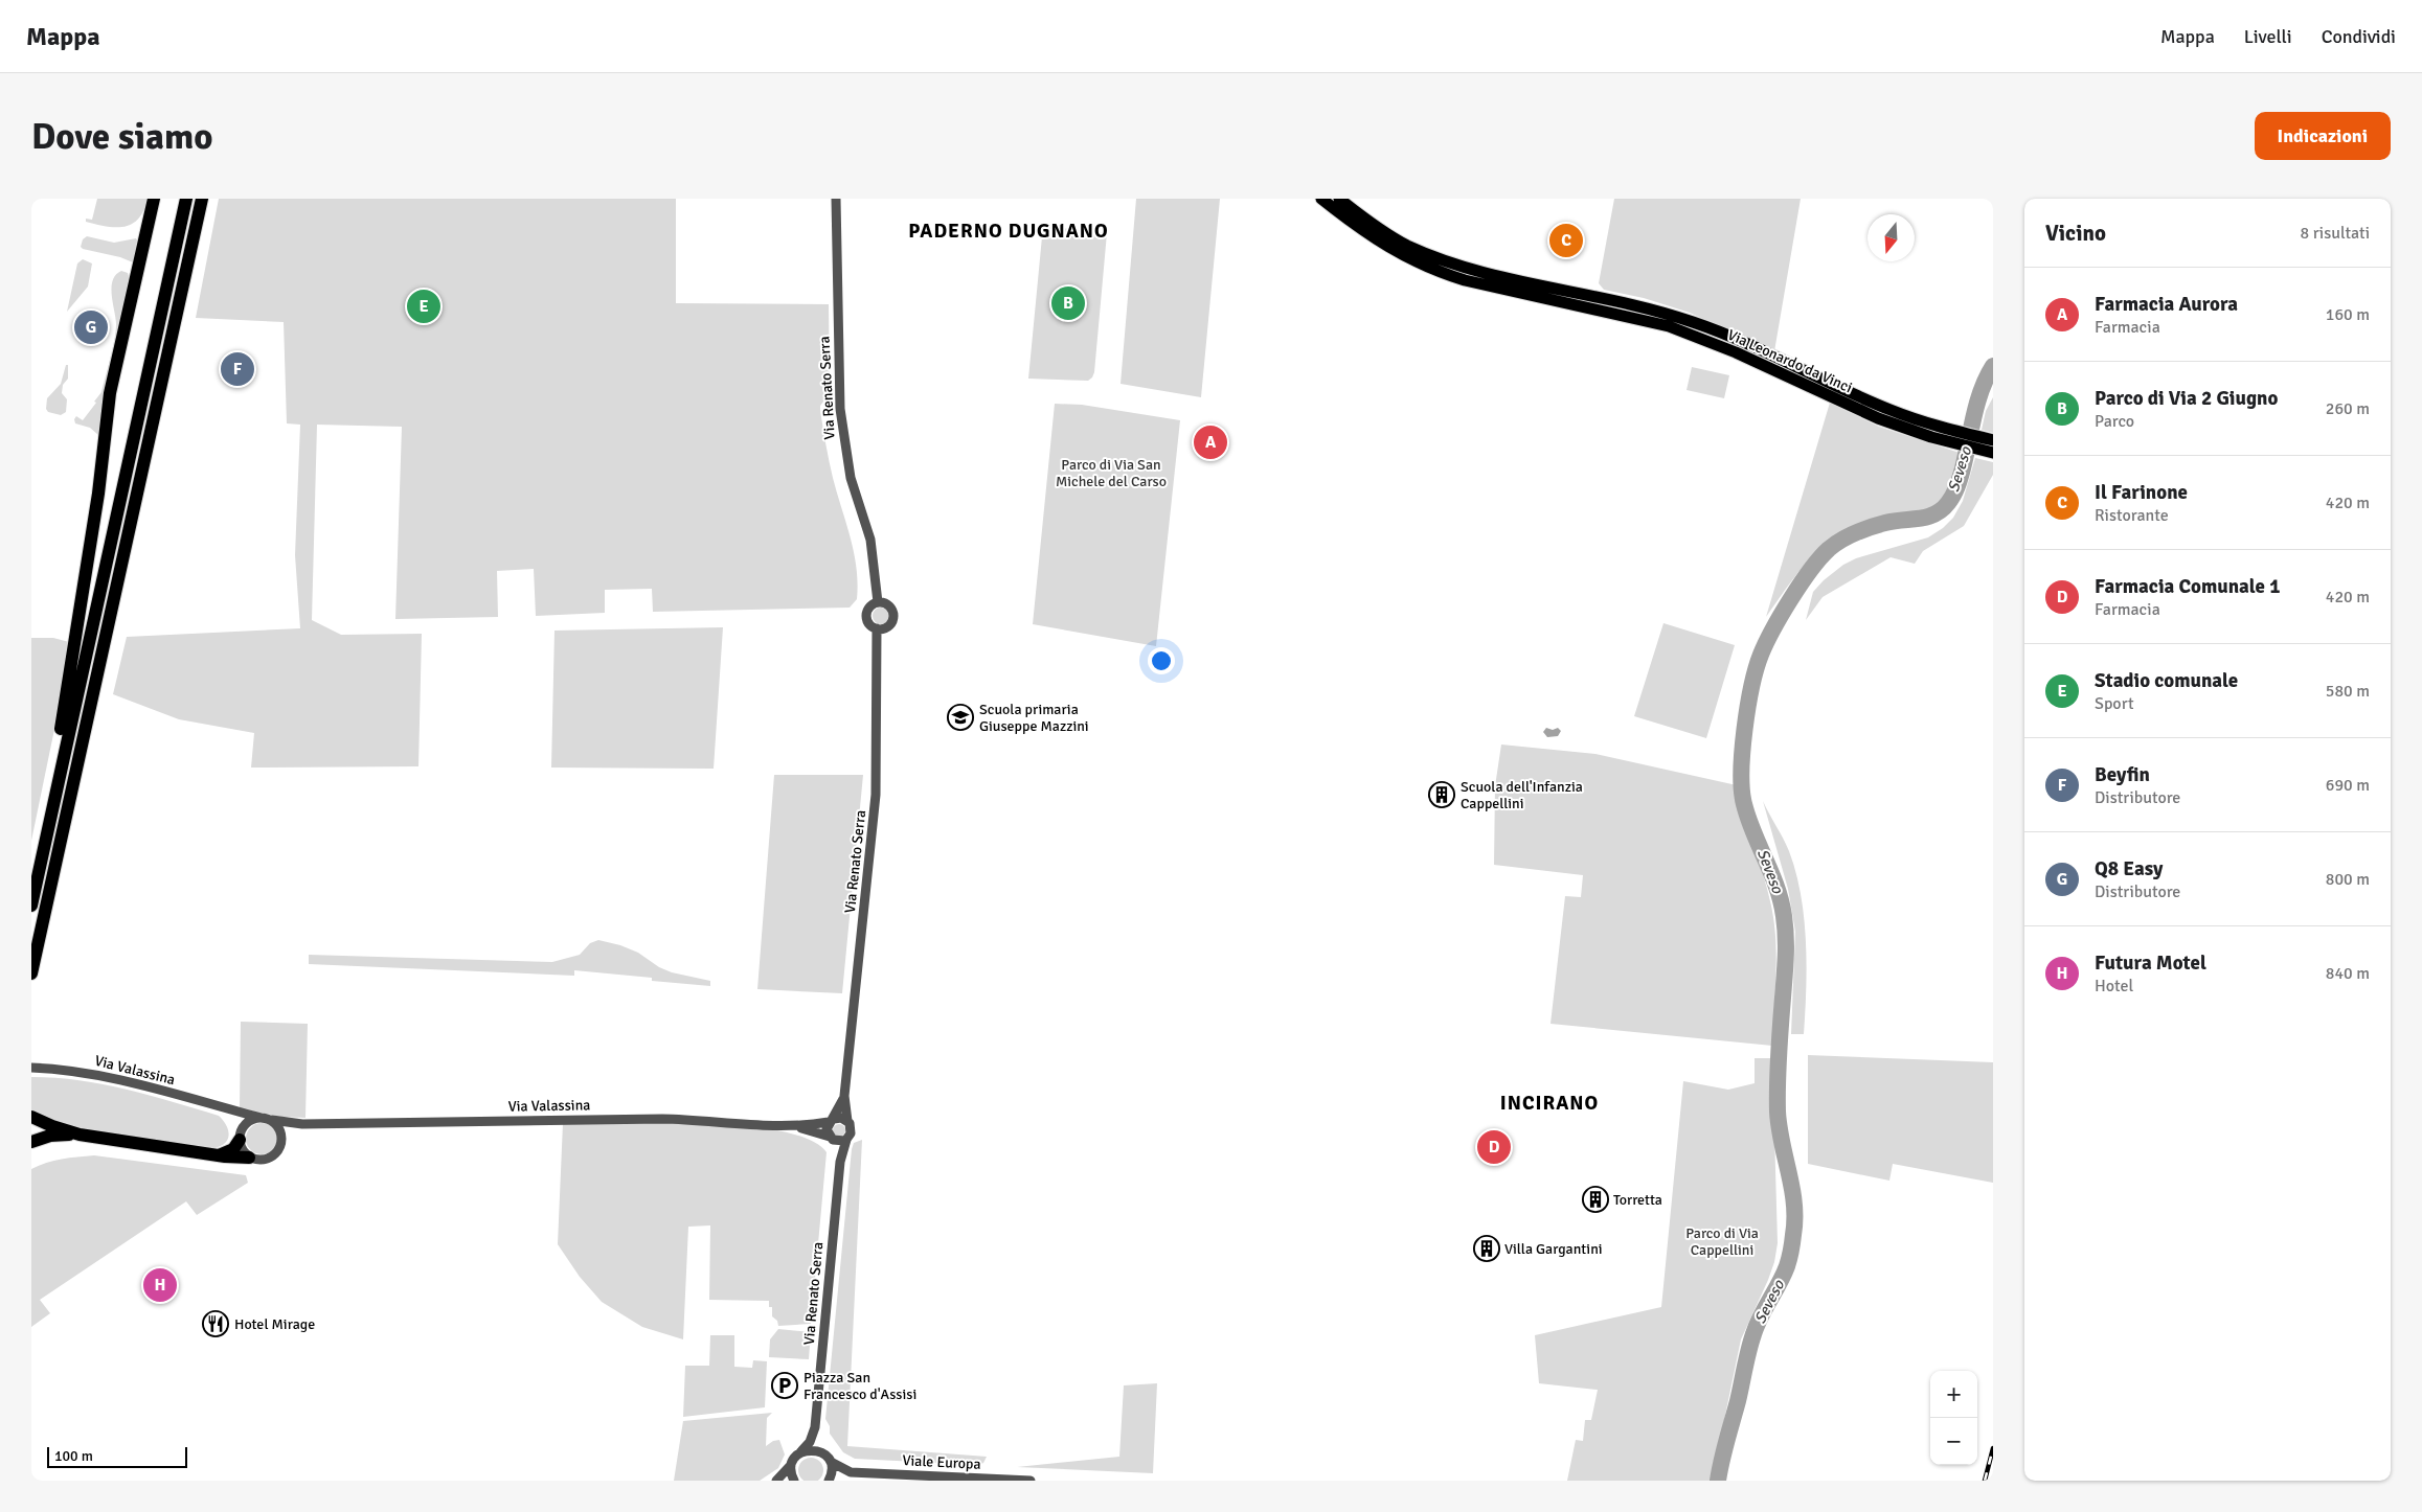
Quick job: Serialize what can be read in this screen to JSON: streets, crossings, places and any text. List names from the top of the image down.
{
  "streets": {
    "main road": ["Via Leonardo da Vinci"],
    "street": ["Via Renato Serra", "Via Valassina", "Viale Europa"]
  },
  "crossings": [
    ["Via Renato Serra", "Via Valassina"],
    ["Via Renato Serra", "Viale Europa"]
  ],
  "districts": ["PADERNO DUGNANO", "INCIRANO"],
  "water": ["Seveso"],
  "parks": ["Parco di Via San Michele del Carso", "Parco di Via Cappellini"],
  "places": {
    "school or university": ["Scuola primaria Giuseppe Mazzini"],
    "building": ["Scuola dell'Infanzia Cappellini", "Torretta", "Villa Gargantini"],
    "restaurant": ["Hotel Mirage"],
    "parking": ["Piazza San Francesco d'Assisi"]
  },
  "scale_bar": "100 m",
  "north": "bottom",
  "page": {
    "header": "Mappa",
    "nav": ["Mappa", "Livelli", "Condividi"],
    "buttons": "Indicazioni",
    "title": "Dove siamo",
    "heading": ["Vicino", "8 risultati"],
    "pins": [
      "C",
      "B",
      "E",
      "G",
      "F",
      "A",
      "D",
      "H"
    ],
    "list": [
      {
        "mark": "A",
        "name": "Farmacia Aurora",
        "note": "Farmacia",
        "value": "160 m"
      },
      {
        "mark": "B",
        "name": "Parco di Via 2 Giugno",
        "note": "Parco",
        "value": "260 m"
      },
      {
        "mark": "C",
        "name": "Il Farinone",
        "note": "Ristorante",
        "value": "420 m"
      },
      {
        "mark": "D",
        "name": "Farmacia Comunale 1",
        "note": "Farmacia",
        "value": "420 m"
      },
      {
        "mark": "E",
        "name": "Stadio comunale",
        "note": "Sport",
        "value": "580 m"
      },
      {
        "mark": "F",
        "name": "Beyfin",
        "note": "Distributore",
        "value": "690 m"
      },
      {
        "mark": "G",
        "name": "Q8 Easy",
        "note": "Distributore",
        "value": "800 m"
      },
      {
        "mark": "H",
        "name": "Futura Motel",
        "note": "Hotel",
        "value": "840 m"
      }
    ],
    "map_buttons": ["+", "−"],
    "scale": "100 m"
  }
}
